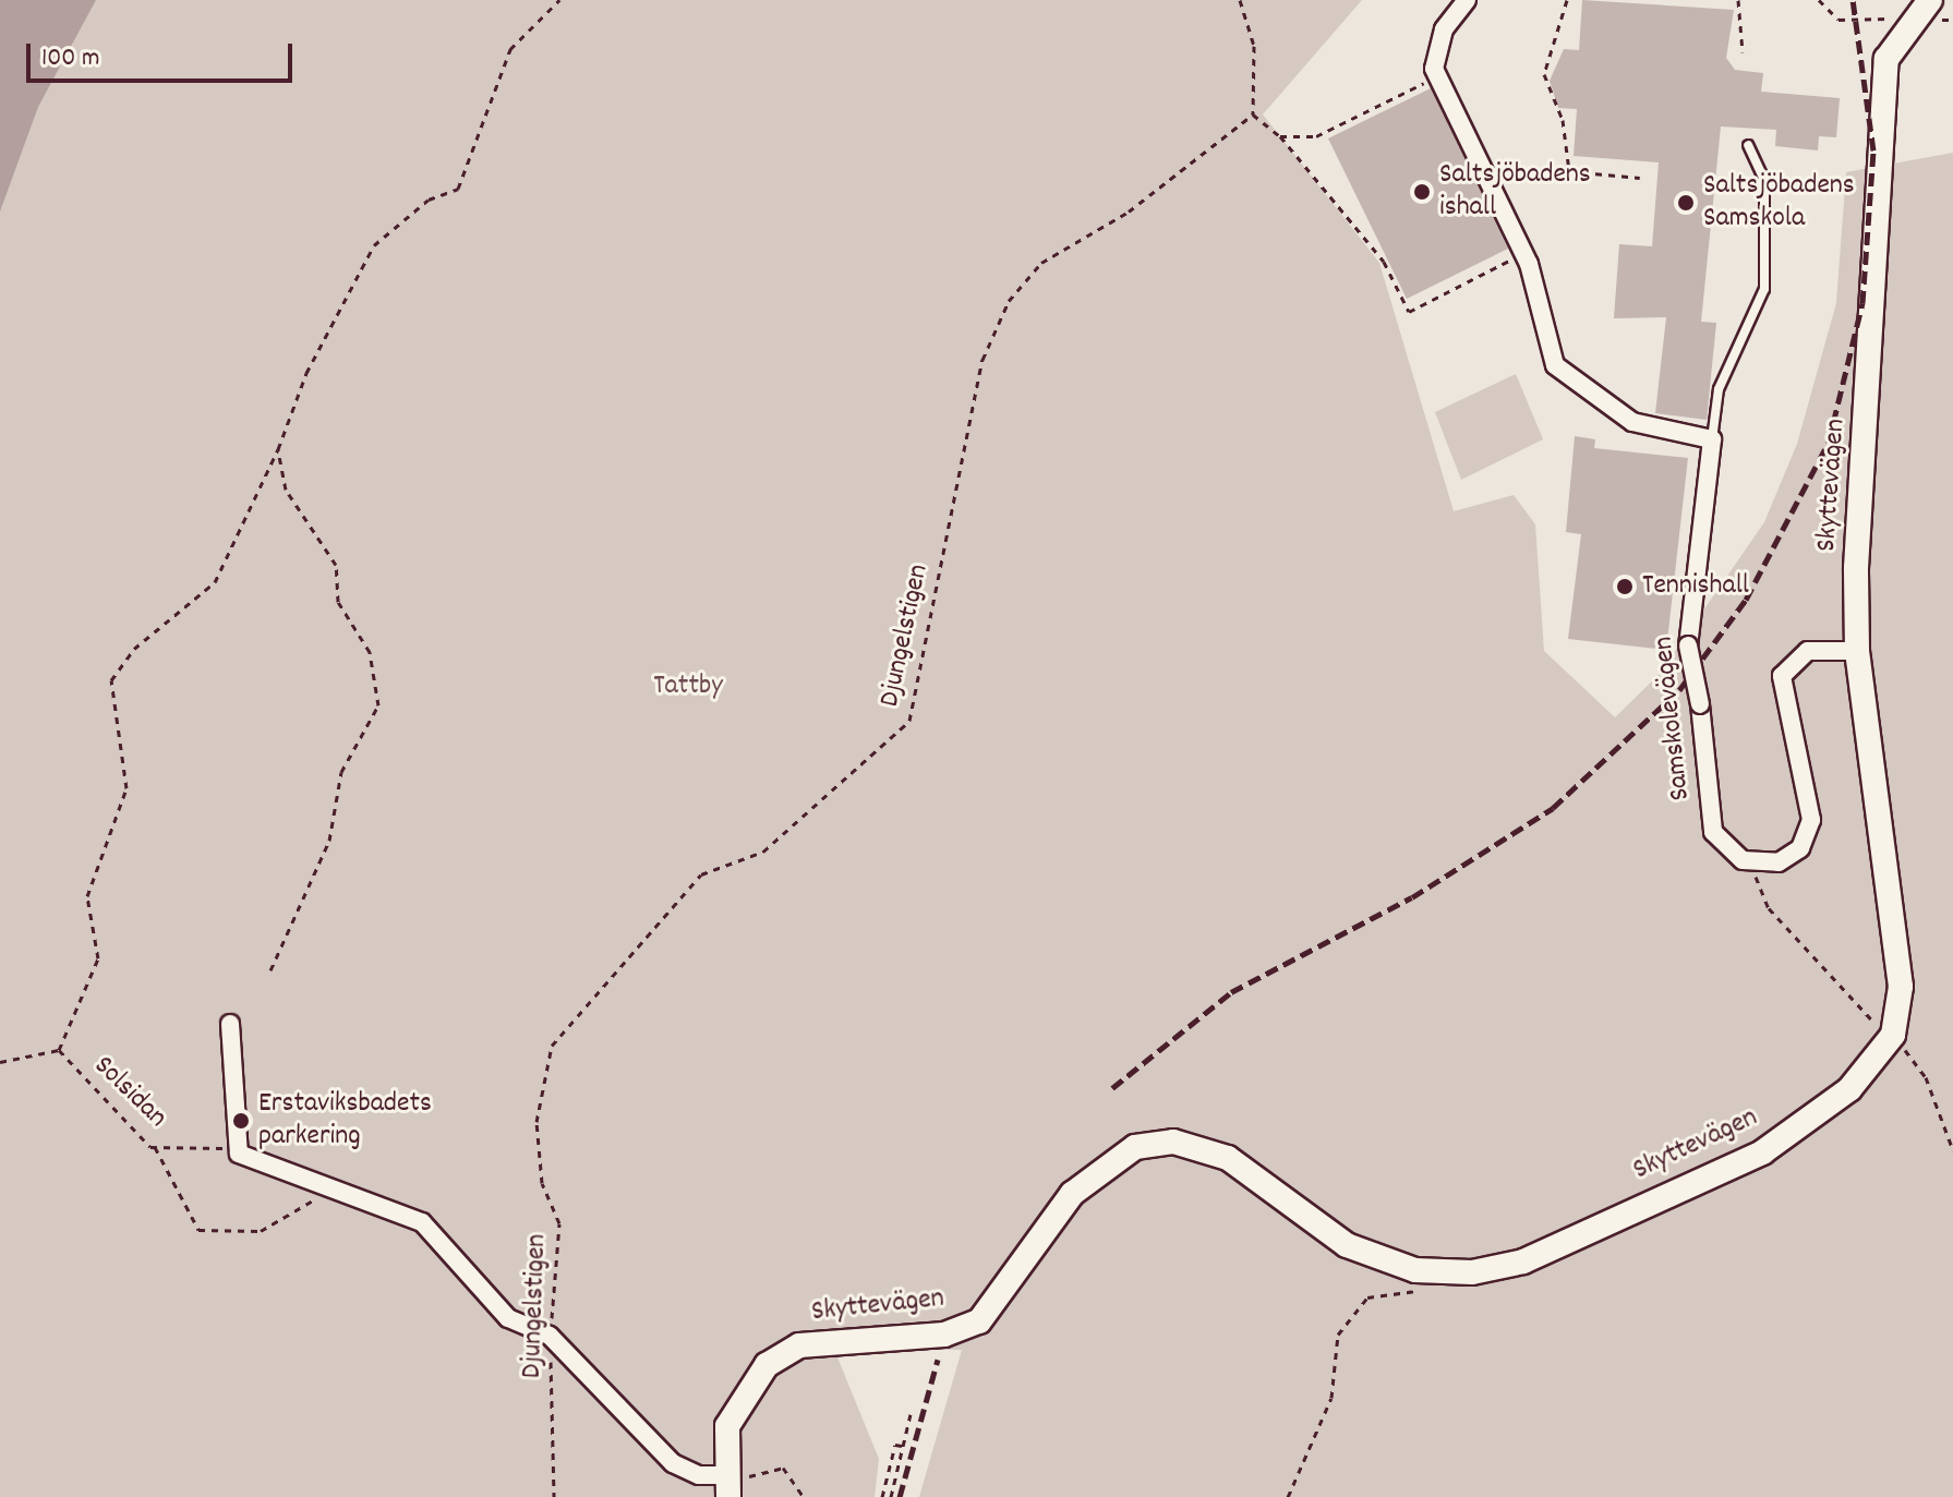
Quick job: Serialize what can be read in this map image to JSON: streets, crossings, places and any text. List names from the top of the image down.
{
  "streets": {
    "street": ["Skyttevägen", "Samskolevägen"],
    "path": ["Djungelstigen", "Solsidan"]
  },
  "parks": ["Tattby"],
  "places": [
    "Saltsjöbadens ishall",
    "Saltsjöbadens Samskola",
    "Tennishall",
    "Erstaviksbadets parkering"
  ],
  "scale_bar": "100 m"
}
